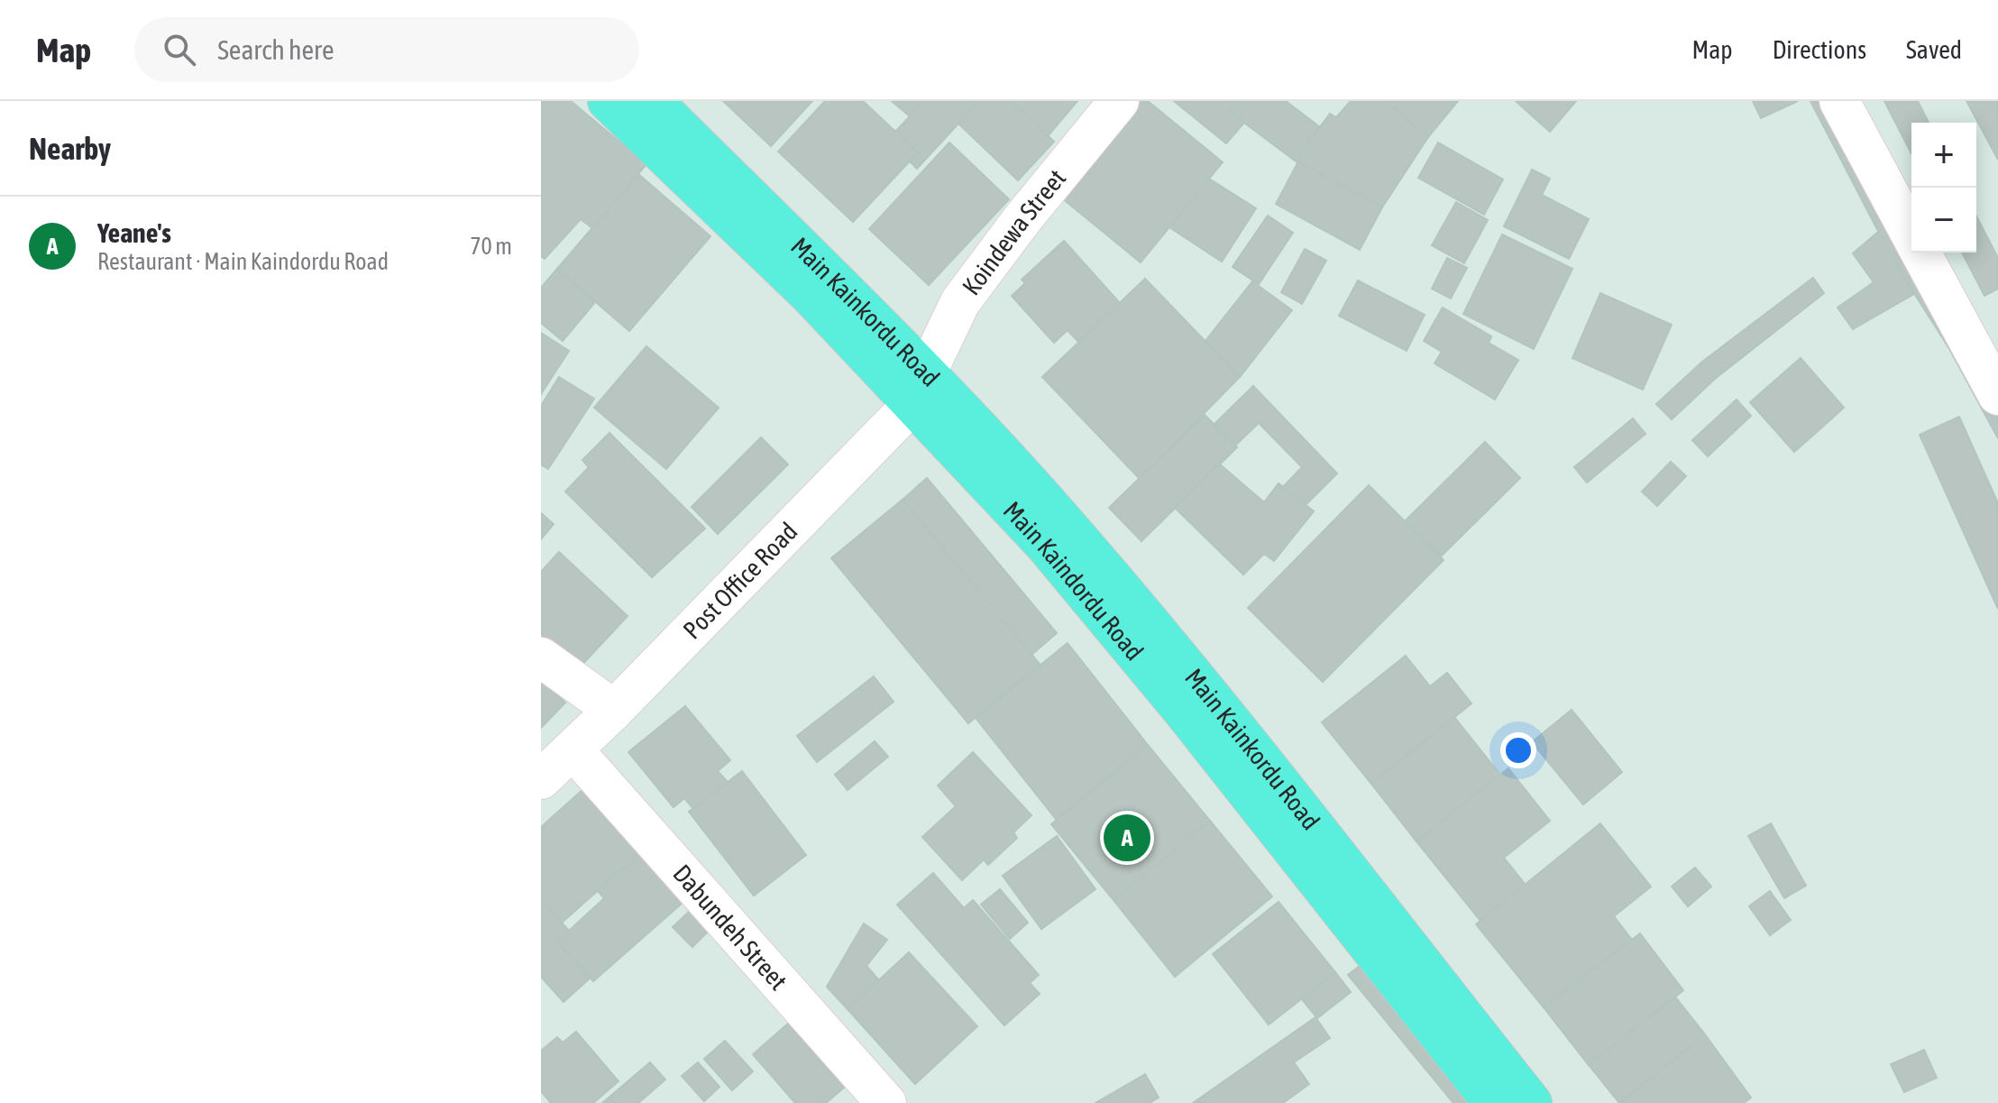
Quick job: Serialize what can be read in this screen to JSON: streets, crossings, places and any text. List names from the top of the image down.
{
  "streets": {
    "main road": ["Main Kainkordu Road", "Main Kaindordu Road"],
    "street": ["Koindewa Street", "Post Office Road", "Dabundeh Street"]
  },
  "crossings": [
    ["Koindewa Street", "Main Kainkordu Road"],
    ["Koindewa Street", "Post Office Road"],
    ["Koindewa Street", "Main Kaindordu Road"],
    ["Main Kainkordu Road", "Post Office Road"],
    ["Main Kainkordu Road", "Main Kaindordu Road"],
    ["Post Office Road", "Main Kaindordu Road"],
    ["Post Office Road", "Dabundeh Street"]
  ],
  "page": {
    "header": "Map",
    "search": "Search here",
    "nav": ["Map", "Directions", "Saved"],
    "heading": "Nearby",
    "map_buttons": ["+", "−"],
    "list": [
      {
        "mark": "A",
        "name": "Yeane's",
        "note": "Restaurant · Main Kaindordu Road",
        "value": "70 m"
      }
    ],
    "pins": "A"
  }
}
